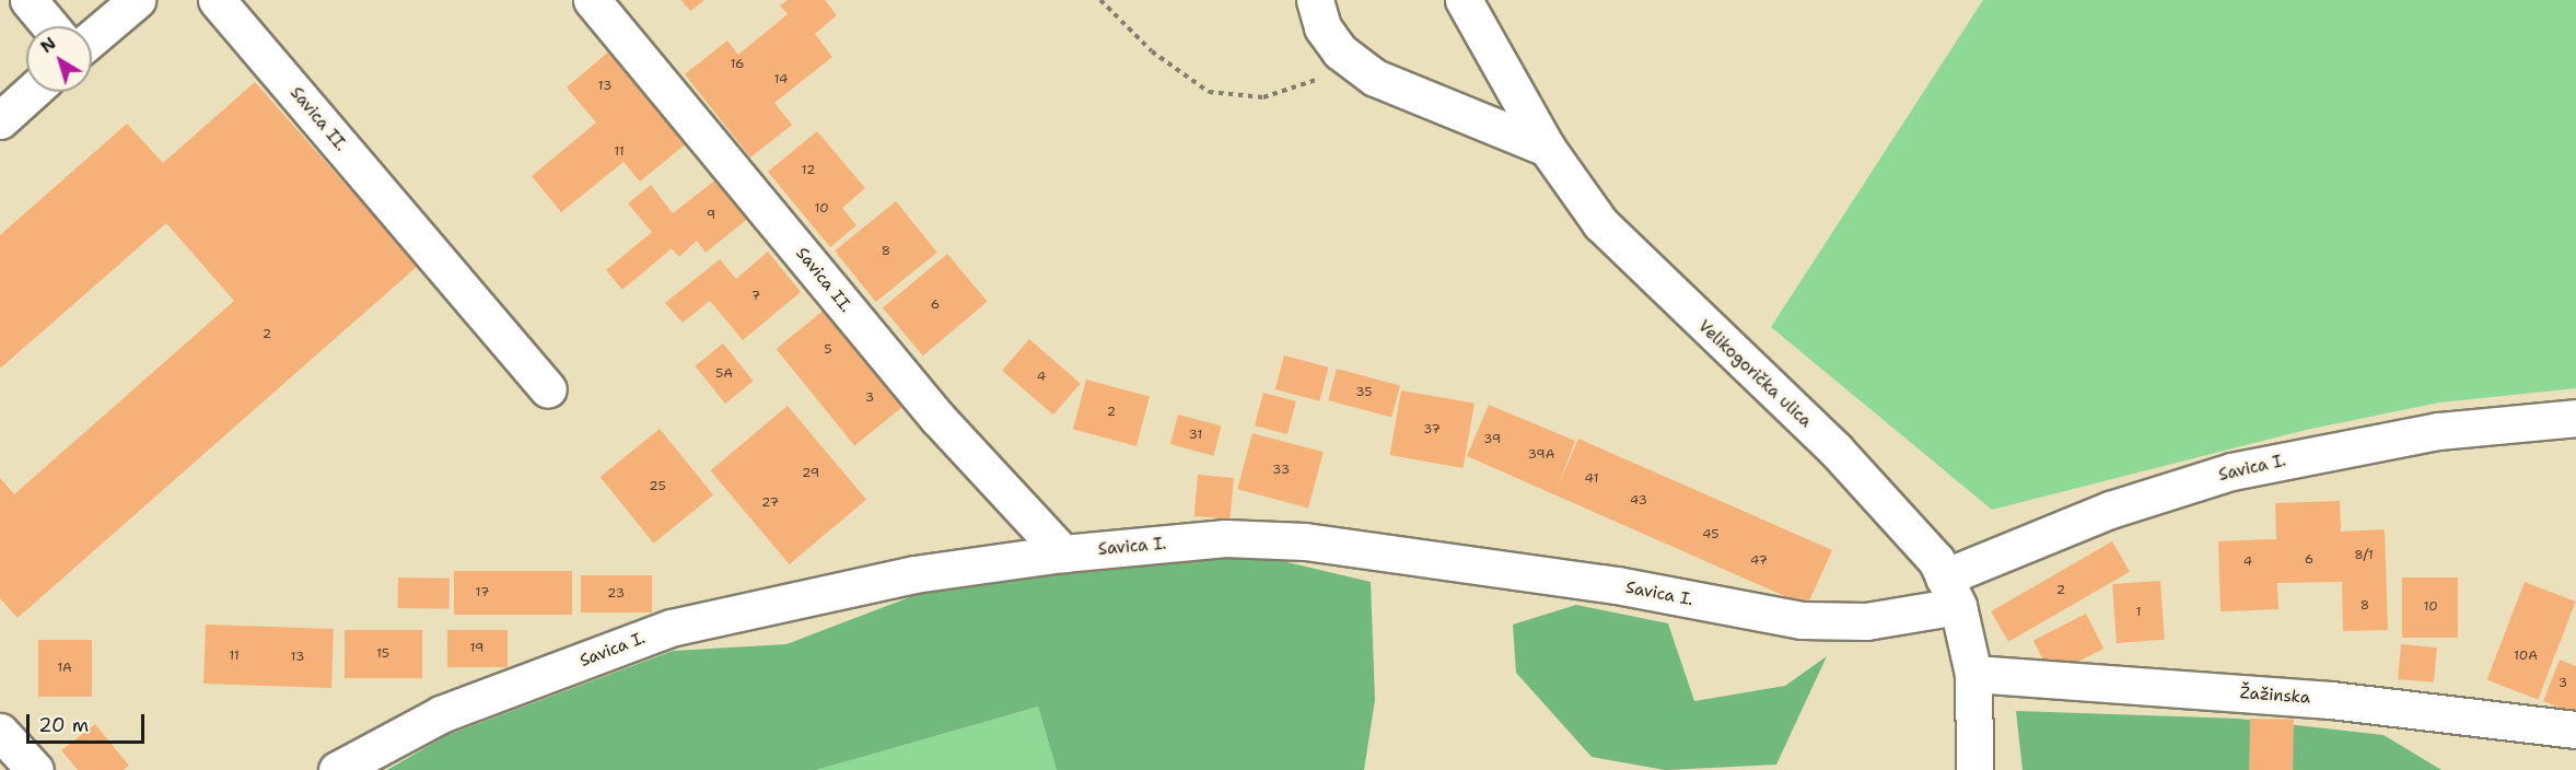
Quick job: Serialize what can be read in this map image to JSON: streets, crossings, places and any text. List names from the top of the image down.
{
  "streets": {
    "street": [
      "Savica II.",
      "Velikogorička ulica",
      "Savica I.",
      "Žažinska"
    ]
  },
  "crossings": [
    ["Savica II.", "Savica I."],
    ["Velikogorička ulica", "Savica I."],
    ["Velikogorička ulica", "Žažinska"]
  ],
  "house_numbers": [
    "16",
    "14",
    "13",
    "11",
    "12",
    "10",
    "9",
    "8",
    "7",
    "6",
    "2",
    "5",
    "5A",
    "4",
    "35",
    "3",
    "2",
    "37",
    "31",
    "39",
    "39A",
    "33",
    "29",
    "41",
    "25",
    "43",
    "27",
    "45",
    "8/1",
    "6",
    "47",
    "4",
    "2",
    "17",
    "23",
    "8",
    "10",
    "1",
    "19",
    "15",
    "11",
    "10A",
    "13",
    "1A",
    "3"
  ],
  "scale_bar": "20 m",
  "north": "top left"
}
